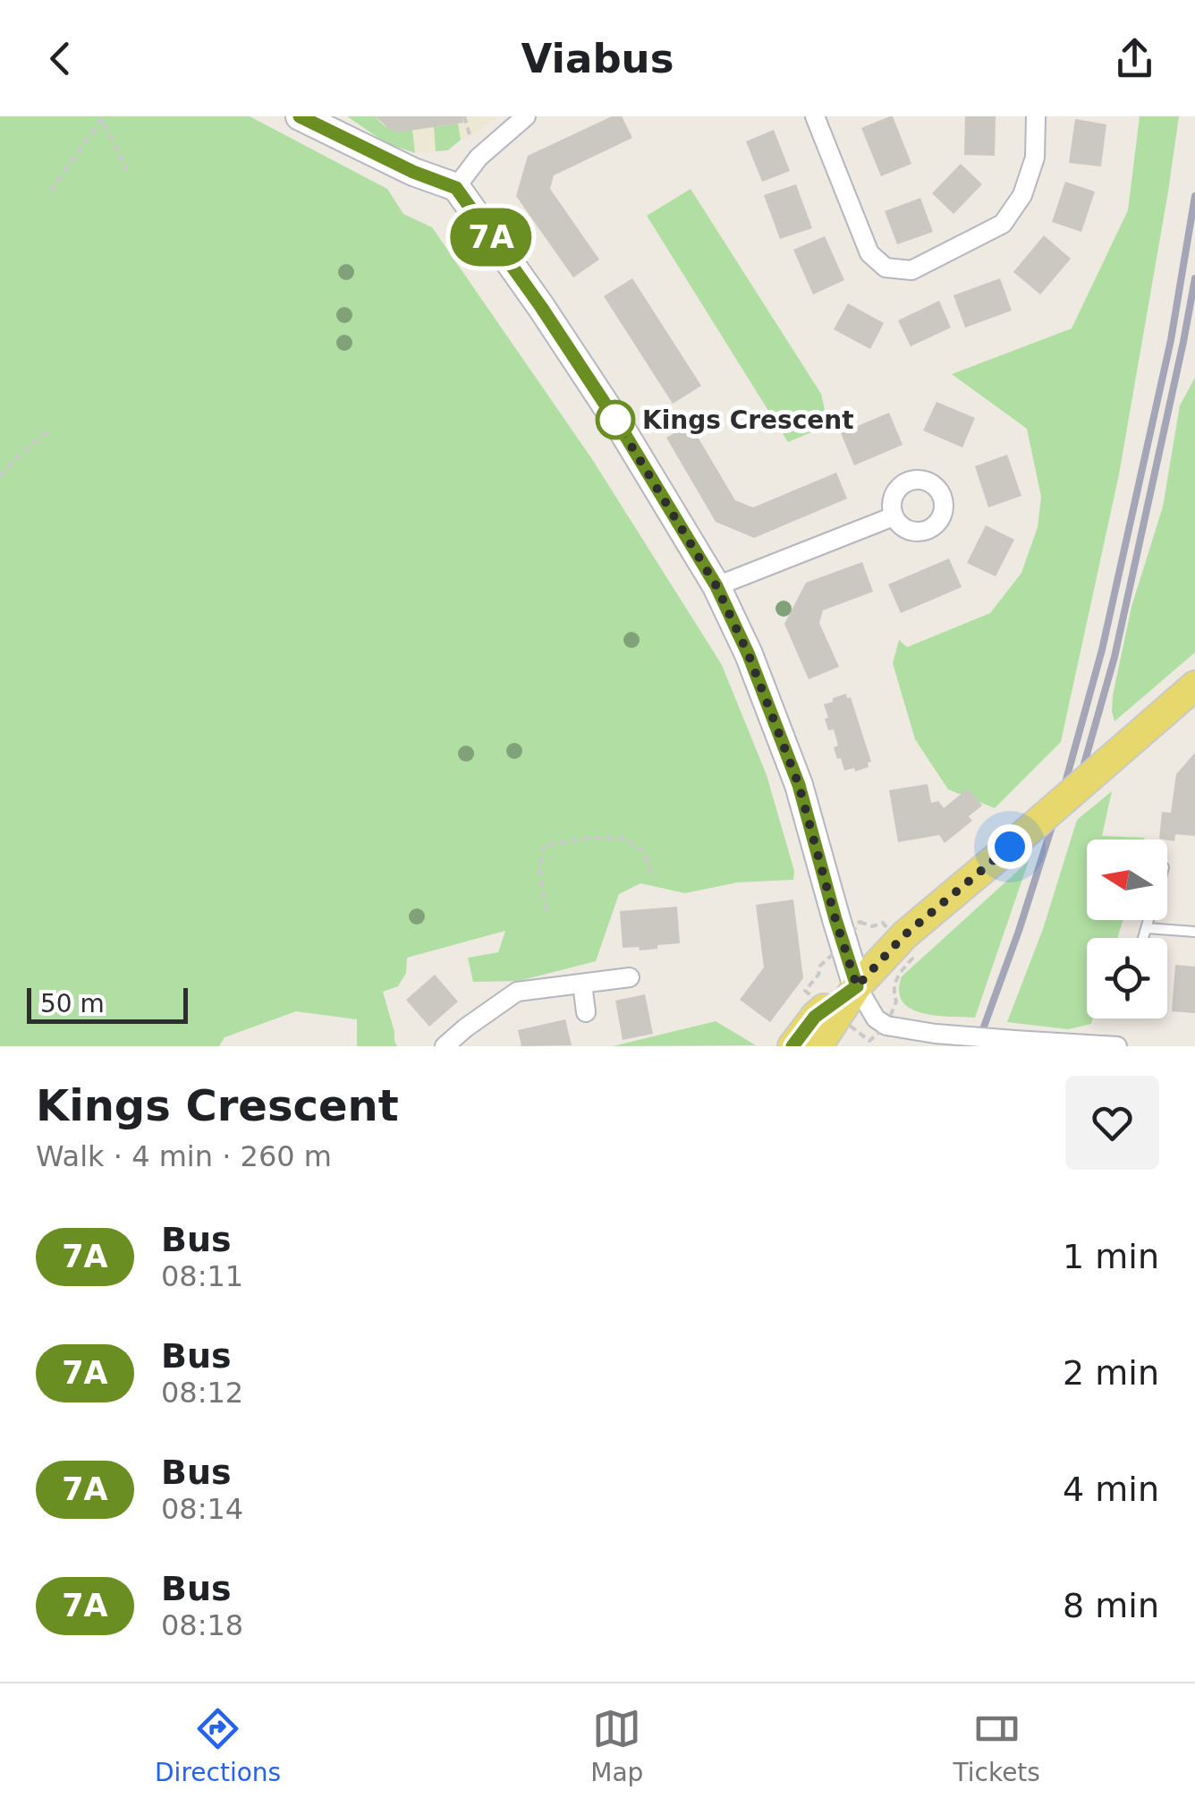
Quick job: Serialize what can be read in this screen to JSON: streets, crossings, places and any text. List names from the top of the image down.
{
  "places": ["Kings Crescent"],
  "lines": ["bus line 7A"],
  "scale_bar": "50 m",
  "north": "left",
  "page": {
    "header": "Viabus",
    "on_map": "7A",
    "scale": "50 m",
    "heading": ["Kings Crescent", "Walk · 4 min · 260 m"],
    "list": [
      {
        "mark": "7A",
        "name": "Bus",
        "note": "08:11",
        "value": "1 min"
      },
      {
        "mark": "7A",
        "name": "Bus",
        "note": "08:12",
        "value": "2 min"
      },
      {
        "mark": "7A",
        "name": "Bus",
        "note": "08:14",
        "value": "4 min"
      },
      {
        "mark": "7A",
        "name": "Bus",
        "note": "08:18",
        "value": "8 min"
      }
    ],
    "tabs": ["Directions", "Map", "Tickets"]
  }
}
